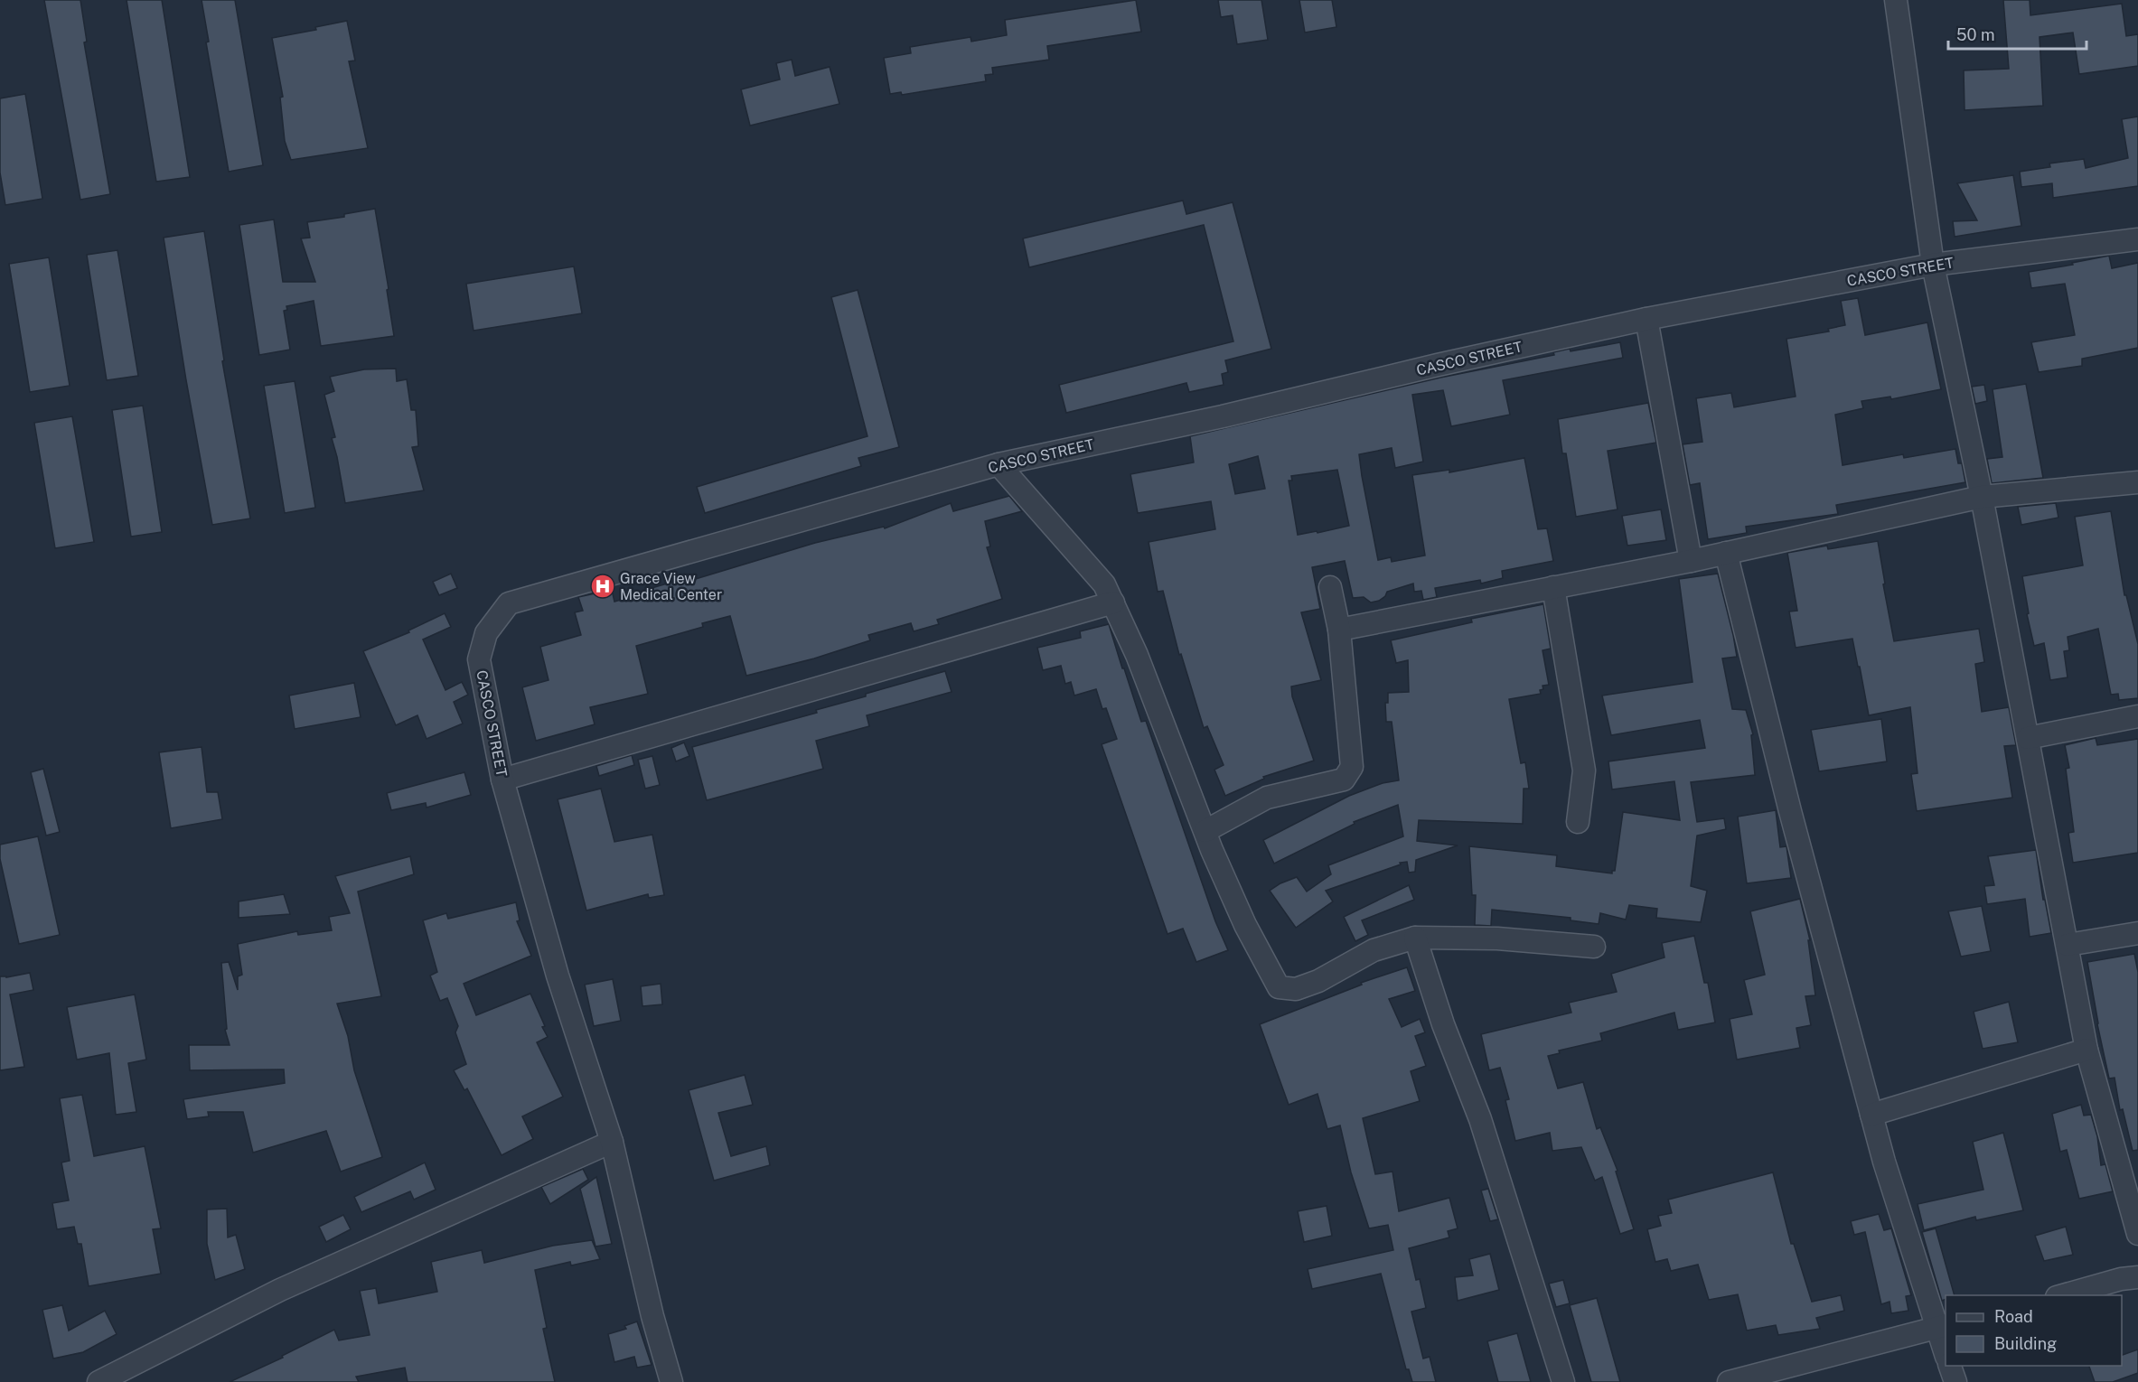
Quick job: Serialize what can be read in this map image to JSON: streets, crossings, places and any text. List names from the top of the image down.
{
  "streets": {
    "street": ["CASCO STREET"]
  },
  "places": {
    "hospital": ["Grace View Medical Center"]
  },
  "legend": ["Road", "Building"],
  "scale_bar": "50 m"
}
